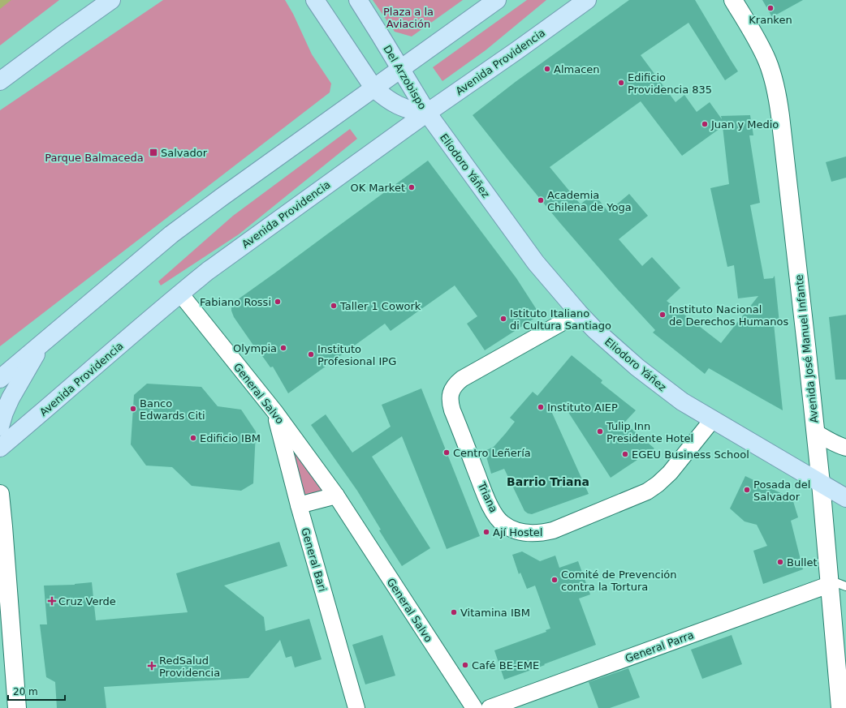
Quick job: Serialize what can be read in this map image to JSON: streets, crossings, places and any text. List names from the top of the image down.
{
  "streets": {
    "main road": ["Avenida Providencia", "Del Arzobispo", "Eliodoro Yáñez"],
    "street": [
      "Avenida José Manuel Infante",
      "General Salvo",
      "Triana",
      "General Bari",
      "General Parra"
    ]
  },
  "crossings": [
    ["Avenida Providencia", "Del Arzobispo"],
    ["Avenida Providencia", "Eliodoro Yáñez"],
    ["Avenida Providencia", "General Salvo"],
    ["Del Arzobispo", "Eliodoro Yáñez"],
    ["Eliodoro Yáñez", "Avenida José Manuel Infante"],
    ["Eliodoro Yáñez", "Triana"],
    ["Avenida José Manuel Infante", "General Parra"],
    ["General Salvo", "General Bari"]
  ],
  "districts": ["Barrio Triana"],
  "parks": ["Plaza a la Aviación", "Parque Balmaceda"],
  "places": {
    "other": [
      "Kranken",
      "Almacen",
      "Edificio Providencia 835",
      "Juan y Medio",
      "OK Market",
      "Academia Chilena de Yoga",
      "Fabiano Rossi",
      "Taller 1 Cowork",
      "Instituto Nacional de Derechos Humanos",
      "Istituto Italiano di Cultura Santiago",
      "Olympia",
      "Instituto Profesional IPG",
      "Instituto AIEP",
      "Banco Edwards Citi",
      "Tulip Inn Presidente Hotel",
      "Edificio IBM",
      "Centro Leñería",
      "EGEU Business School",
      "Posada del Salvador",
      "Ají Hostel",
      "Bullet",
      "Comité de Prevención contra la Tortura",
      "Vitamina IBM",
      "Café BE-EME"
    ],
    "transit": ["Salvador"],
    "health": ["Cruz Verde", "RedSalud Providencia"]
  },
  "scale_bar": "20 m"
}
